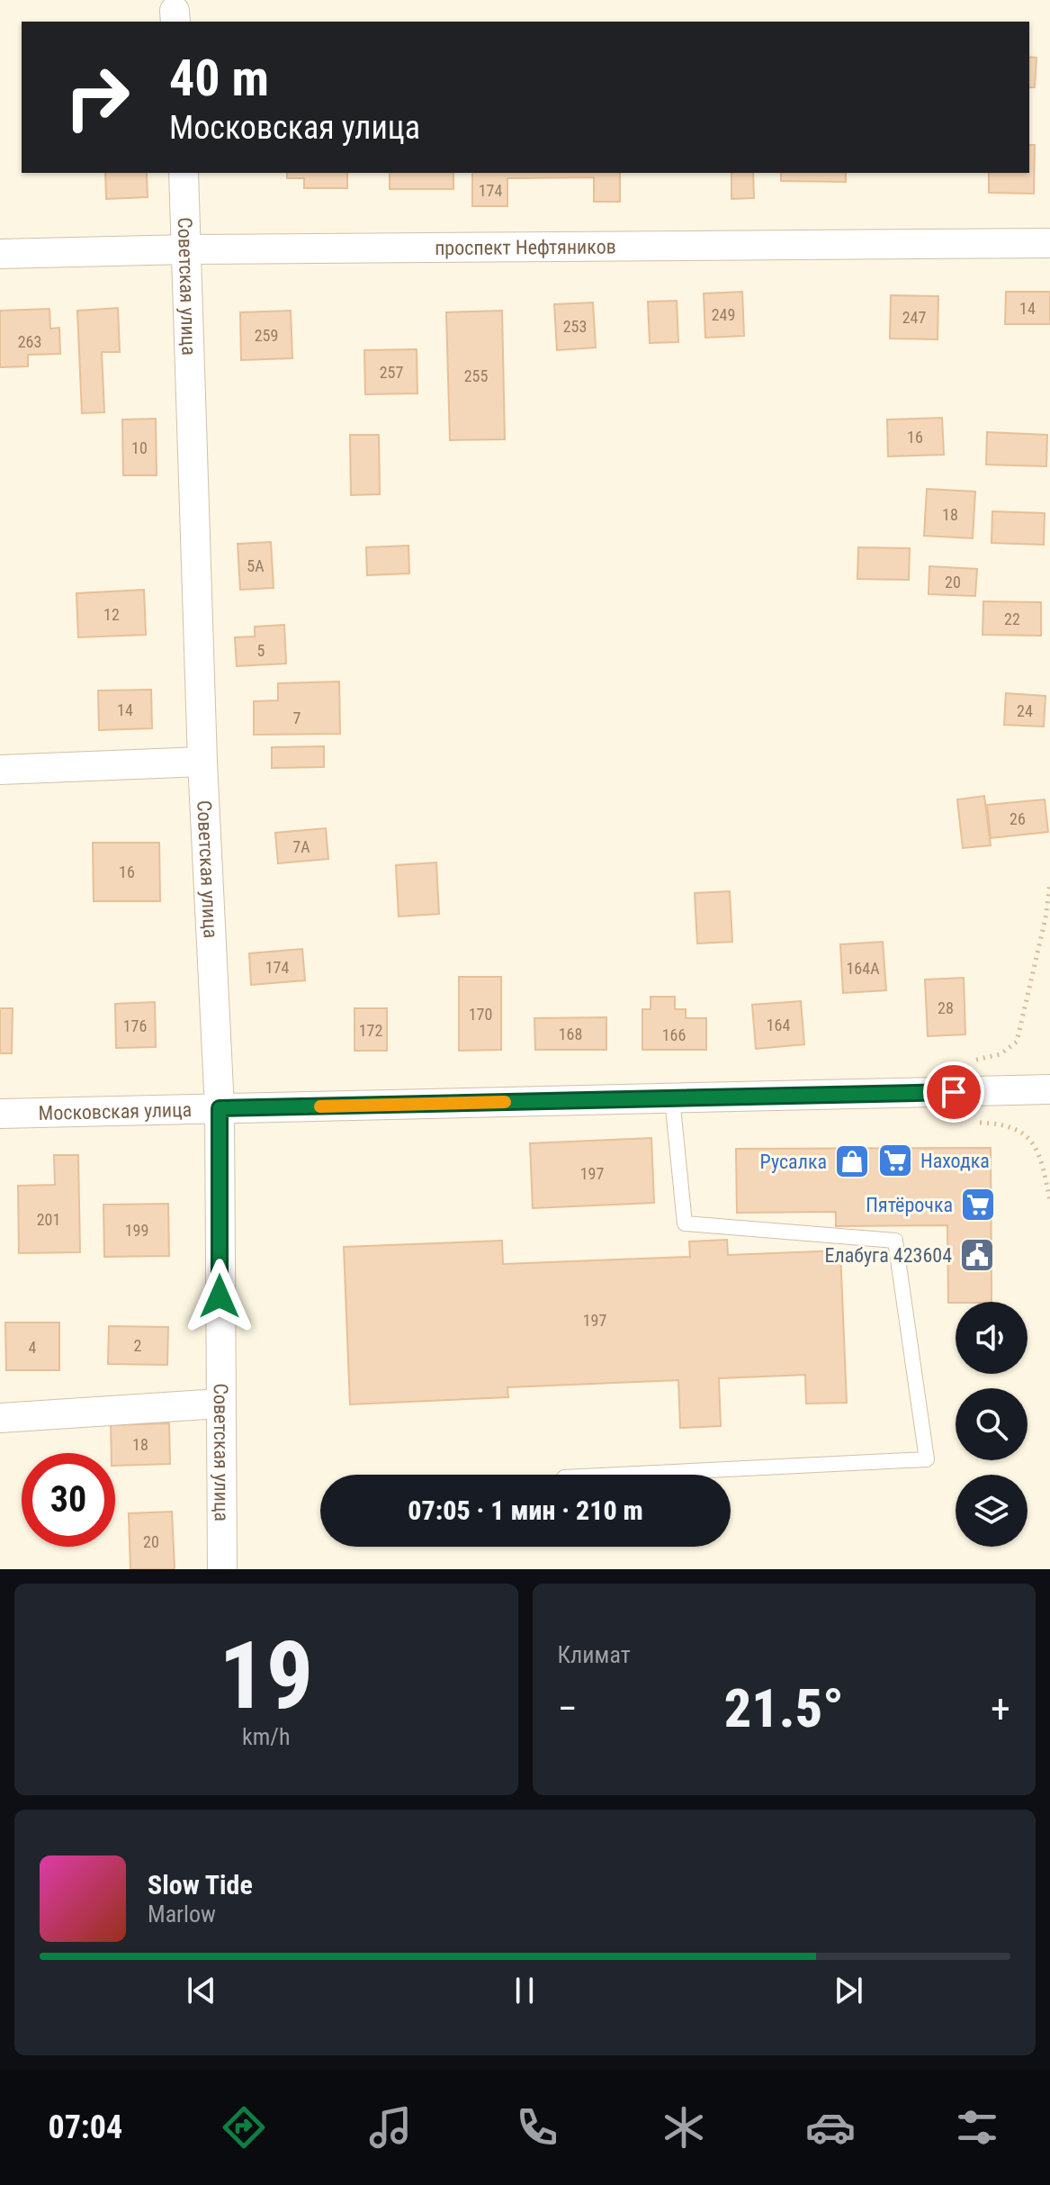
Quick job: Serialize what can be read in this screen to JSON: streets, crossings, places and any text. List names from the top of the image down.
{
  "streets": {
    "street": ["проспект Нефтяников", "Советская улица", "Московская улица"]
  },
  "crossings": [
    ["проспект Нефтяников", "Советская улица"],
    ["Советская улица", "Московская улица"]
  ],
  "places": {
    "supermarket": ["Находка", "Пятёрочка"],
    "shop": ["Русалка"],
    "public building": ["Елабуга 423604"]
  },
  "house_numbers": [
    "174",
    "14",
    "249",
    "247",
    "253",
    "259",
    "263",
    "257",
    "255",
    "16",
    "10",
    "18",
    "5А",
    "20",
    "12",
    "22",
    "5",
    "14",
    "24",
    "7",
    "26",
    "7А",
    "16",
    "174",
    "164А",
    "28",
    "170",
    "164",
    "176",
    "172",
    "168",
    "166",
    "197",
    "201",
    "199",
    "197",
    "2",
    "4",
    "18",
    "20"
  ],
  "page": {
    "turn": ["40 m", "Московская улица"],
    "limit": "30",
    "trip": "07:05 · 1 мин · 210 m",
    "tile": [
      ["19", "km/h"],
      "Климат"
    ],
    "heat": ["−", "21.5°", "+"],
    "song": ["Slow Tide", "Marlow"],
    "tabs": "07:04"
  }
}
